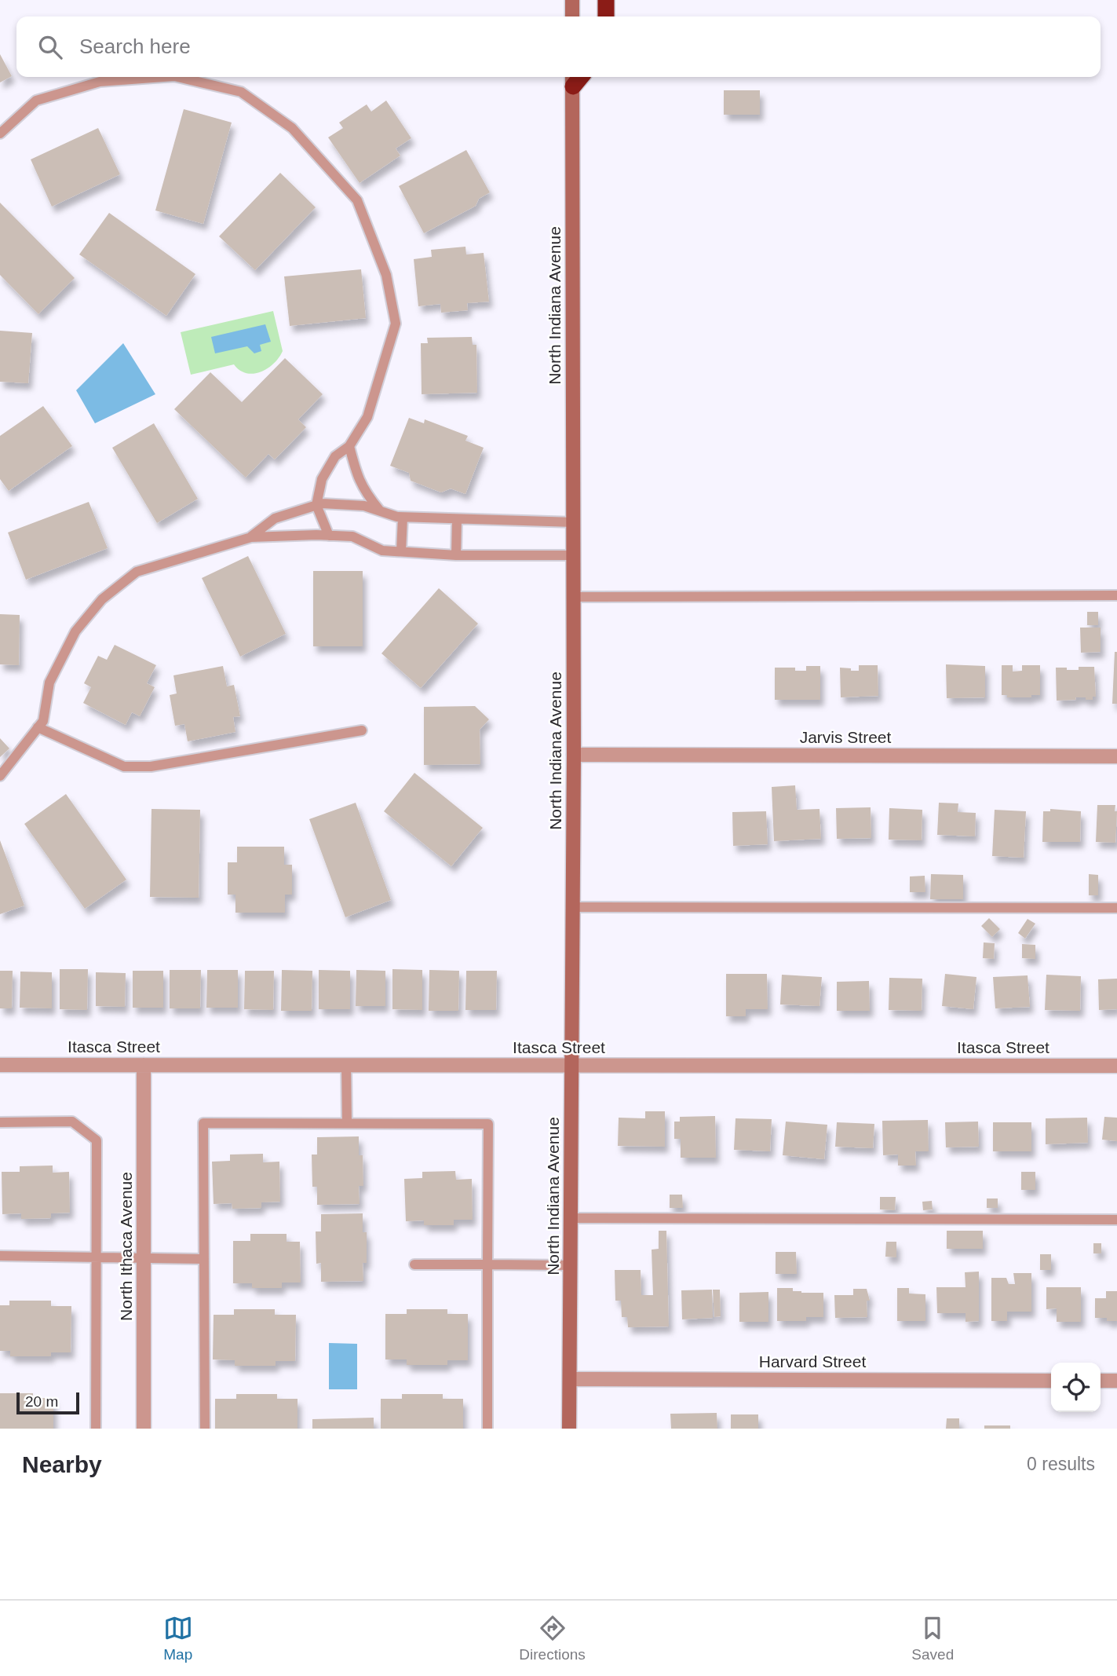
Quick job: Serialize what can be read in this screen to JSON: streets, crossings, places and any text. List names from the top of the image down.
{
  "streets": {
    "main road": ["North Indiana Avenue"],
    "street": [
      "Jarvis Street",
      "Itasca Street",
      "North Ithaca Avenue",
      "Harvard Street"
    ]
  },
  "crossings": [
    ["North Indiana Avenue", "Jarvis Street"],
    ["North Indiana Avenue", "Itasca Street"],
    ["North Indiana Avenue", "Harvard Street"],
    ["Itasca Street", "North Ithaca Avenue"]
  ],
  "scale_bar": "20 m",
  "page": {
    "search": "Search here",
    "scale": "20 m",
    "heading": ["Nearby", "0 results"],
    "nav": ["Map", "Directions", "Saved"]
  }
}
